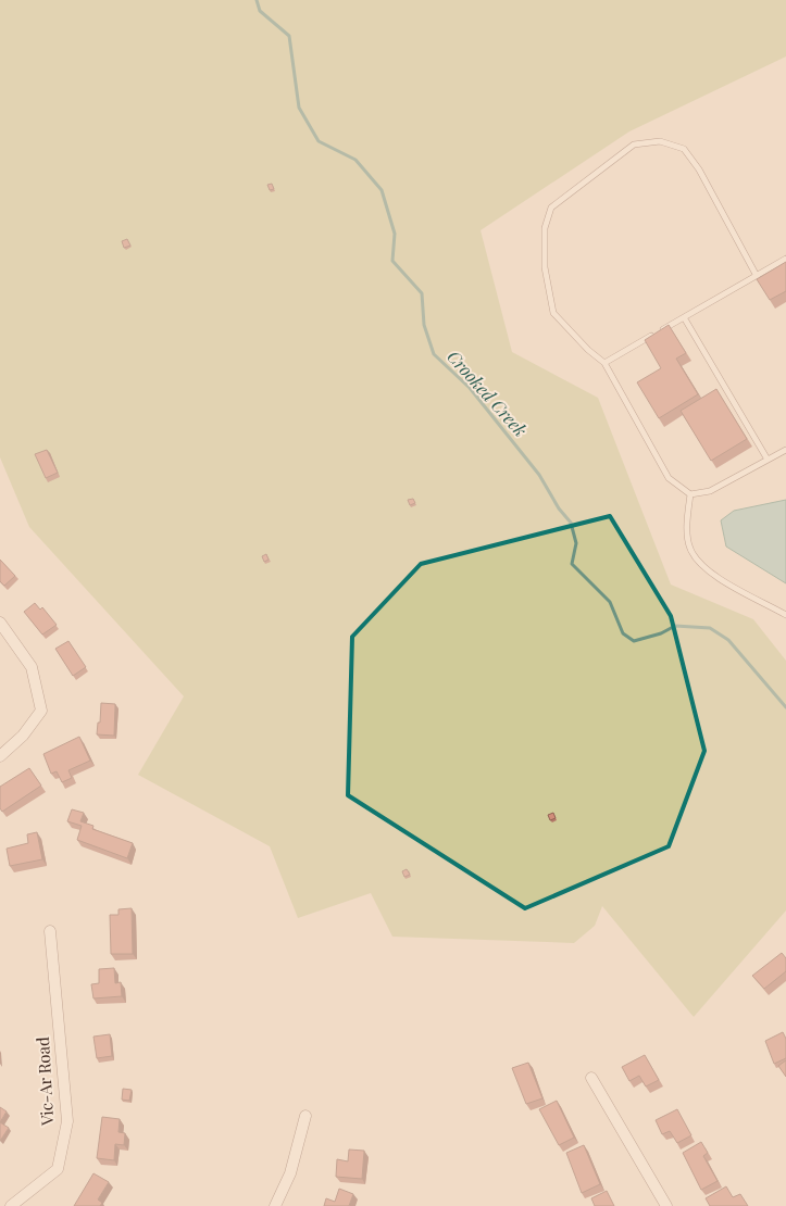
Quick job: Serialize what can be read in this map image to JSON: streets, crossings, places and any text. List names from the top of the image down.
{
  "streets": {
    "street": ["Vic-Ar Road"]
  },
  "water": ["Crooked Creek"]
}
